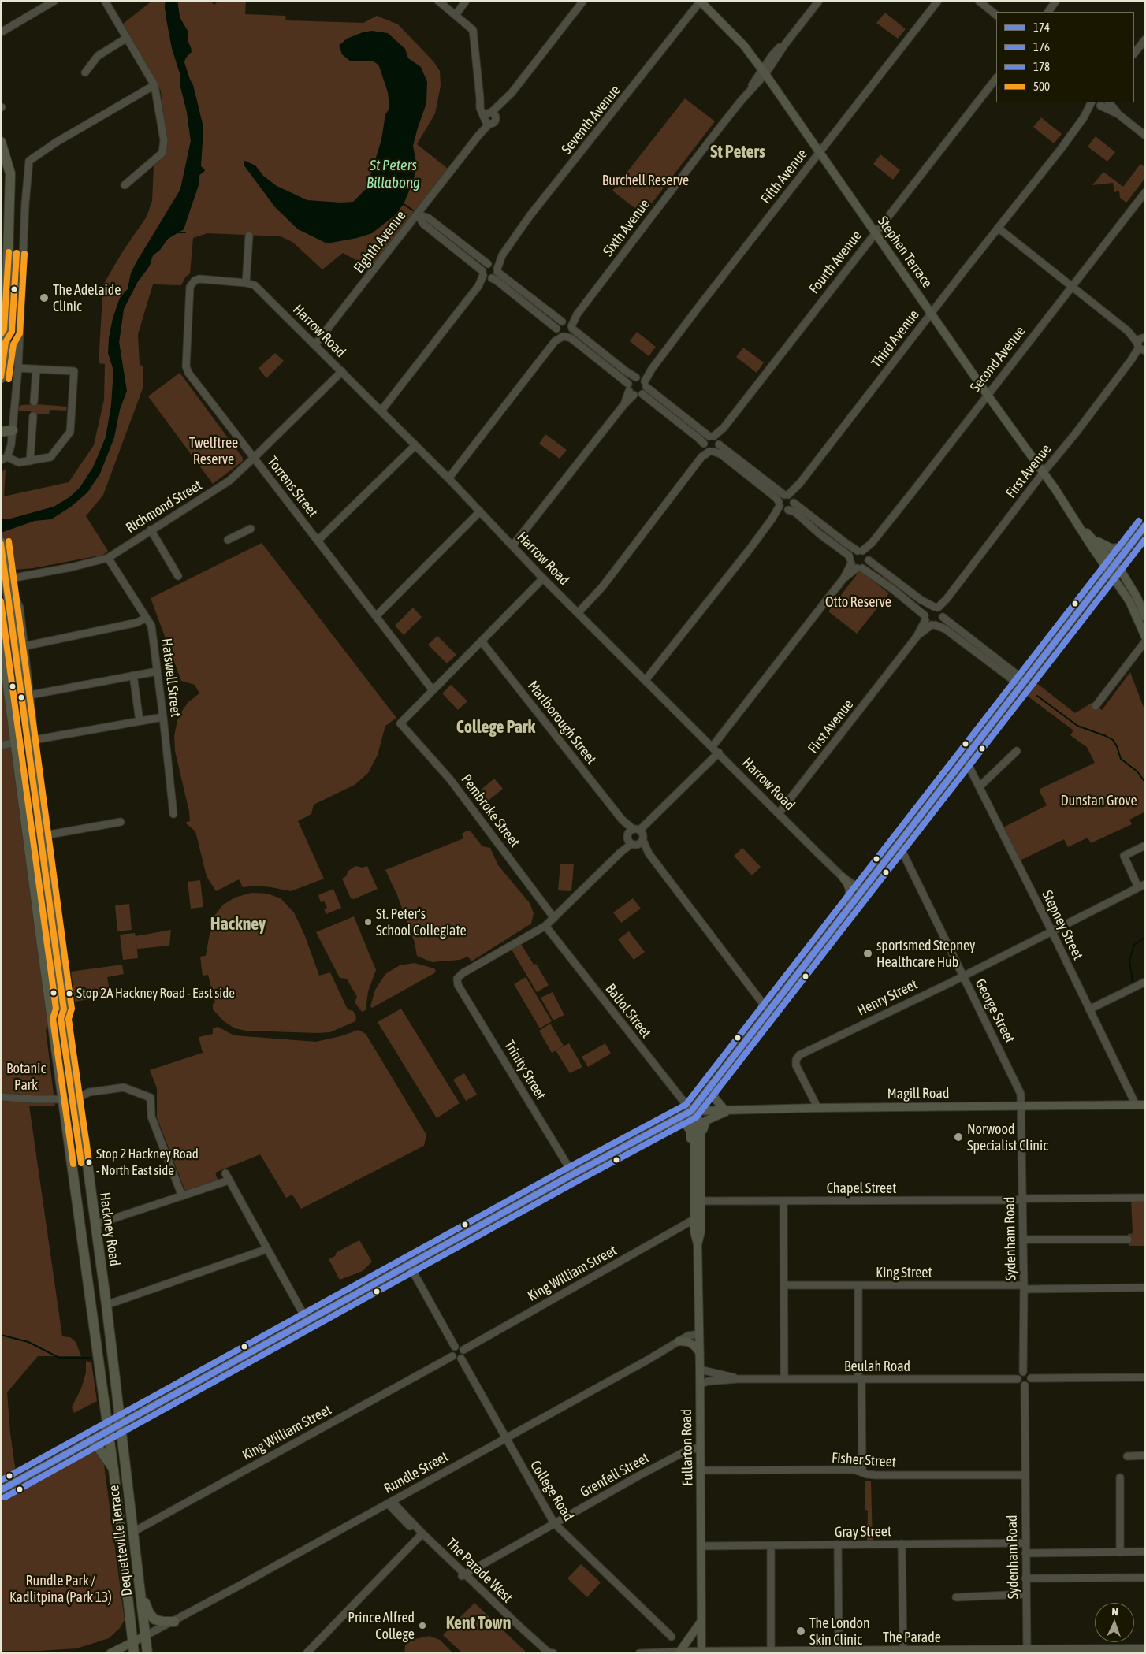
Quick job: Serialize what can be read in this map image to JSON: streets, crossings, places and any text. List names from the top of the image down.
{
  "streets": {
    "highway": ["Hackney Road", "Dequetteville Terrace"],
    "main road": [
      "Stephen Terrace",
      "Magill Road",
      "Fullarton Road",
      "The Parade"
    ],
    "street": [
      "Seventh Avenue",
      "Fifth Avenue",
      "Sixth Avenue",
      "Eighth Avenue",
      "Fourth Avenue",
      "Harrow Road",
      "Third Avenue",
      "Second Avenue",
      "First Avenue",
      "Torrens Street",
      "Richmond Street",
      "Hatswell Street",
      "Marlborough Street",
      "Pembroke Street",
      "Stepney Street",
      "Henry Street",
      "Baliol Street",
      "George Street",
      "Trinity Street",
      "Chapel Street",
      "Sydenham Road",
      "King Street",
      "King William Street",
      "Beulah Road",
      "Fisher Street",
      "Rundle Street",
      "Grenfell Street",
      "College Road",
      "Gray Street",
      "The Parade West"
    ]
  },
  "crossings": [
    ["Seventh Avenue", "Stephen Terrace"],
    ["Fifth Avenue", "Stephen Terrace"],
    ["Sixth Avenue", "Stephen Terrace"],
    ["Eighth Avenue", "Harrow Road"],
    ["Stephen Terrace", "Fourth Avenue"],
    ["Stephen Terrace", "Third Avenue"],
    ["Stephen Terrace", "Second Avenue"],
    ["Stephen Terrace", "First Avenue"],
    ["Harrow Road", "First Avenue"],
    ["Harrow Road", "Torrens Street"],
    ["Harrow Road", "Richmond Street"],
    ["Torrens Street", "Richmond Street"],
    ["Torrens Street", "Pembroke Street"],
    ["Richmond Street", "Hatswell Street"],
    ["Richmond Street", "Hackney Road"],
    ["Stepney Street", "Henry Street"],
    ["Stepney Street", "Magill Road"],
    ["Henry Street", "George Street"],
    ["Henry Street", "Magill Road"],
    ["Baliol Street", "Trinity Street"],
    ["Baliol Street", "Magill Road"],
    ["Baliol Street", "Fullarton Road"],
    ["George Street", "Magill Road"],
    ["George Street", "Sydenham Road"],
    ["Magill Road", "Sydenham Road"],
    ["Magill Road", "Fullarton Road"],
    ["Chapel Street", "Sydenham Road"],
    ["Chapel Street", "Fullarton Road"],
    ["Hackney Road", "Dequetteville Terrace"],
    ["Sydenham Road", "King Street"],
    ["Sydenham Road", "Beulah Road"],
    ["Sydenham Road", "Fisher Street"],
    ["Sydenham Road", "Gray Street"],
    ["Sydenham Road", "The Parade"],
    ["King William Street", "Fullarton Road"],
    ["King William Street", "College Road"],
    ["King William Street", "Dequetteville Terrace"],
    ["Beulah Road", "Fullarton Road"],
    ["Fullarton Road", "Fisher Street"],
    ["Fullarton Road", "Rundle Street"],
    ["Fullarton Road", "Grenfell Street"],
    ["Fullarton Road", "Gray Street"],
    ["Fullarton Road", "The Parade"],
    ["Rundle Street", "College Road"],
    ["Rundle Street", "Dequetteville Terrace"],
    ["Rundle Street", "The Parade West"],
    ["Grenfell Street", "College Road"],
    ["Grenfell Street", "The Parade West"]
  ],
  "districts": [
    "St Peters",
    "College Park",
    "Hackney",
    "Kent Town"
  ],
  "water": ["St Peters Billabong"],
  "parks": [
    "Burchell Reserve",
    "Twelftree Reserve",
    "Otto Reserve",
    "Dunstan Grove",
    "Botanic Park",
    "Rundle Park / Kadlitpina (Park 13)"
  ],
  "places": [
    "The Adelaide Clinic",
    "St. Peter's School Collegiate",
    "sportsmed Stepney Healthcare Hub",
    "Stop 2A Hackney Road - East side",
    "Norwood Specialist Clinic",
    "Stop 2 Hackney Road - North East side",
    "Prince Alfred College",
    "The London Skin Clinic"
  ],
  "lines": [
    "transit line 500",
    "transit line 178",
    "transit line 174",
    "transit line 176"
  ],
  "legend": [
    "174",
    "176",
    "178",
    "500"
  ],
  "north": "top"
}
